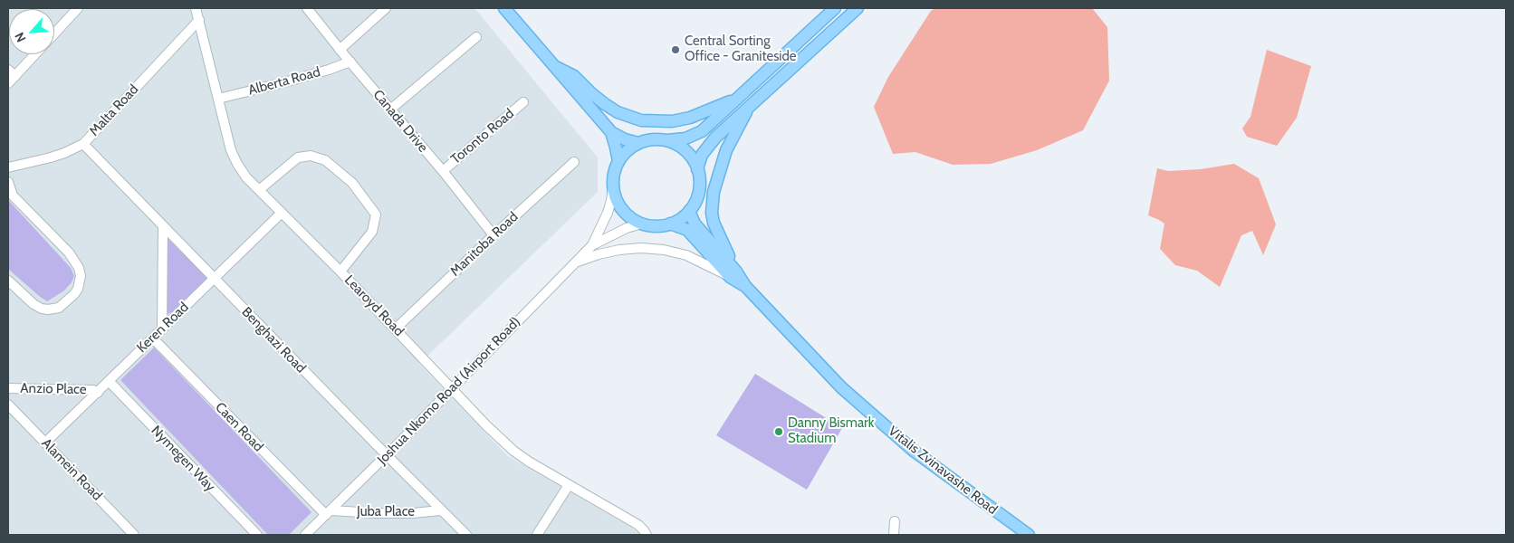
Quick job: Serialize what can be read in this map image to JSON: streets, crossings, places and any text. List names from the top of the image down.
{
  "streets": {
    "main road": ["Vitalis Zvinavashe Road"],
    "street": [
      "Alberta Road",
      "Malta Road",
      "Canada Drive",
      "Toronto Road",
      "Manitoba Road",
      "Learoyd Road",
      "Keren Road",
      "Benghazi Road",
      "Anzio Place",
      "Joshua Nkomo Road (Airport Road)",
      "Caen Road",
      "Nymegen Way",
      "Alamein Road",
      "Juba Place"
    ]
  },
  "crossings": [
    ["Alberta Road", "Canada Drive"],
    ["Alberta Road", "Learoyd Road"],
    ["Malta Road", "Learoyd Road"],
    ["Malta Road", "Benghazi Road"],
    ["Canada Drive", "Toronto Road"],
    ["Canada Drive", "Manitoba Road"],
    ["Manitoba Road", "Learoyd Road"],
    ["Learoyd Road", "Keren Road"],
    ["Learoyd Road", "Joshua Nkomo Road (Airport Road)"],
    ["Keren Road", "Benghazi Road"],
    ["Keren Road", "Anzio Place"],
    ["Keren Road", "Caen Road"],
    ["Keren Road", "Nymegen Way"],
    ["Keren Road", "Alamein Road"],
    ["Benghazi Road", "Joshua Nkomo Road (Airport Road)"],
    ["Benghazi Road", "Juba Place"],
    ["Joshua Nkomo Road (Airport Road)", "Caen Road"],
    ["Joshua Nkomo Road (Airport Road)", "Juba Place"],
    ["Caen Road", "Juba Place"]
  ],
  "places": ["Central Sorting Office - Graniteside", "Danny Bismark Stadium"],
  "north": "bottom left"
}
